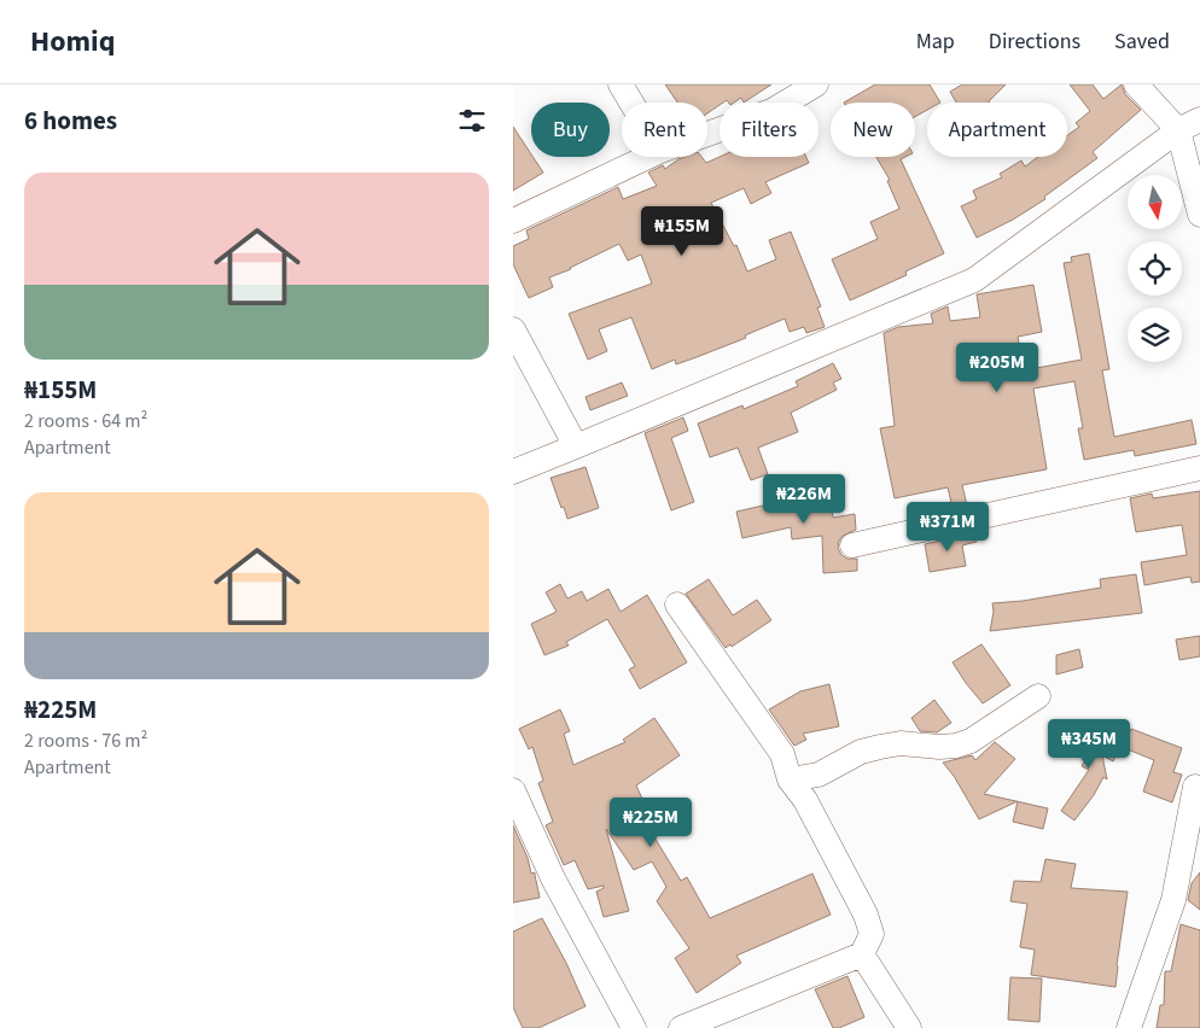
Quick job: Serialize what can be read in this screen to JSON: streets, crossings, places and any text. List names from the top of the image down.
{
  "north": "bottom",
  "page": {
    "header": "Homiq",
    "nav": ["Map", "Directions", "Saved"],
    "heading": "6 homes",
    "chip": [
      "Buy",
      "Rent",
      "Filters",
      "New",
      "Apartment"
    ],
    "list": [
      {
        "name": "₦155M",
        "note": "2 rooms · 64 m² · Apartment"
      },
      {
        "name": "₦225M",
        "note": "2 rooms · 76 m² · Apartment"
      }
    ],
    "price": [
      "₦155M",
      "₦205M",
      "₦226M",
      "₦371M",
      "₦345M",
      "₦225M"
    ]
  }
}
